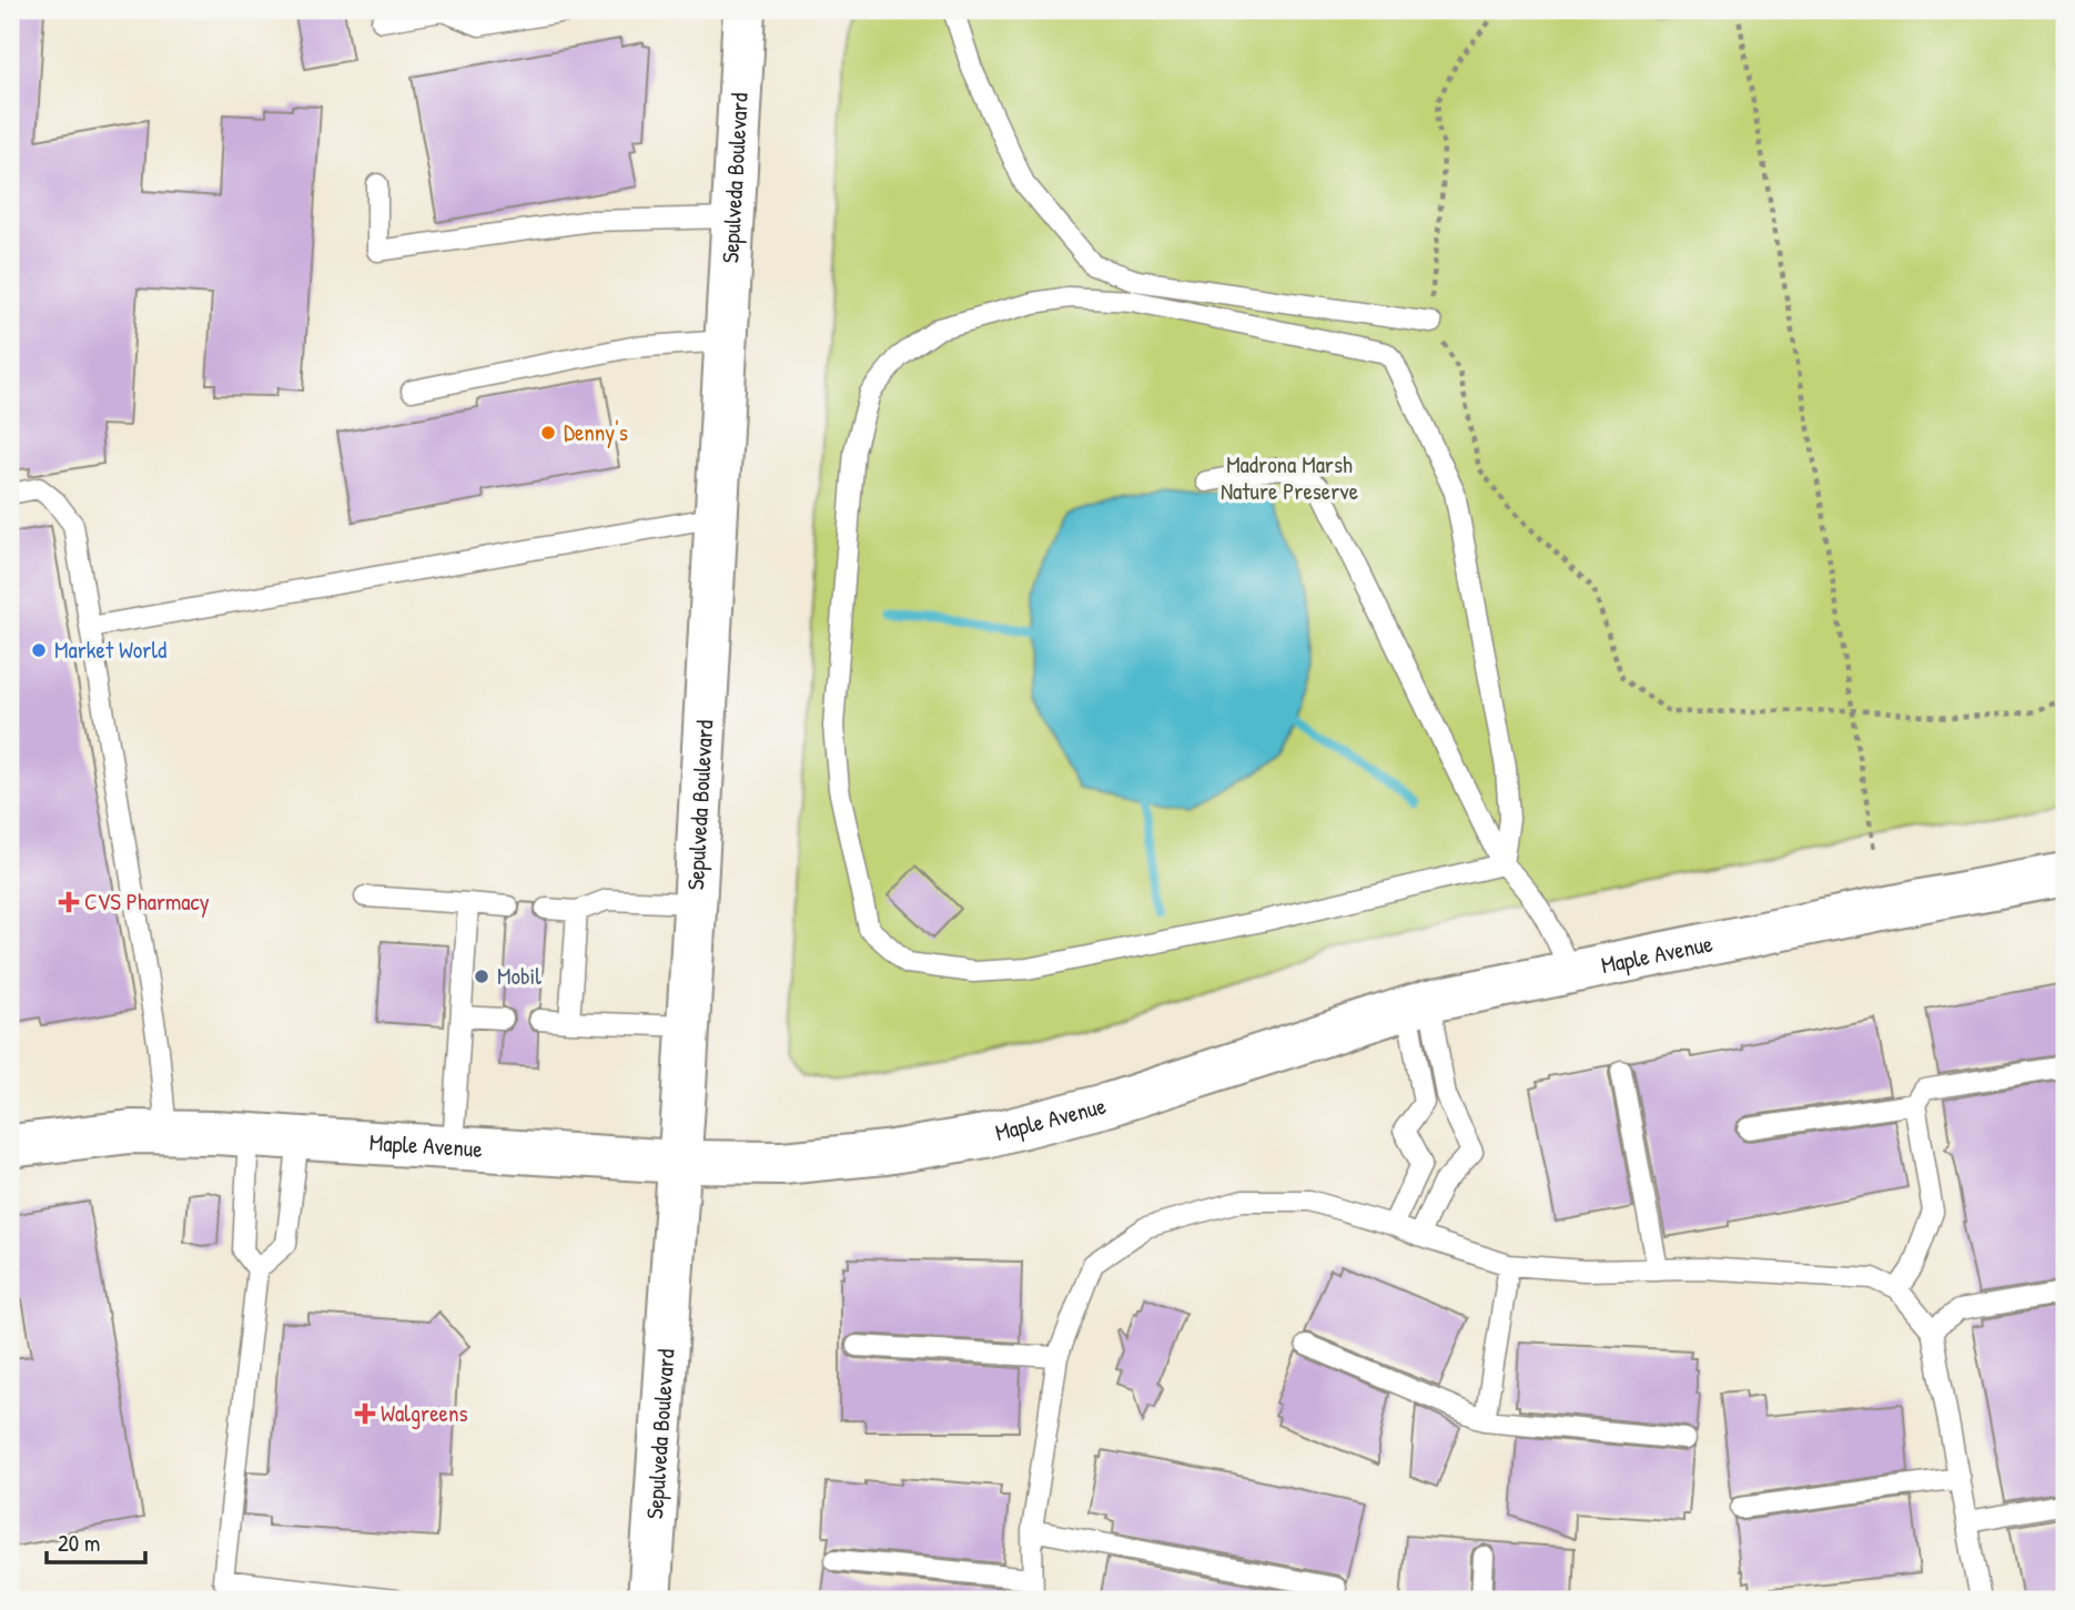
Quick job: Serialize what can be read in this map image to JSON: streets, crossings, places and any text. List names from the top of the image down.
{
  "streets": {
    "street": ["Sepulveda Boulevard", "Maple Avenue"]
  },
  "crossings": [
    ["Sepulveda Boulevard", "Maple Avenue"]
  ],
  "parks": ["Madrona Marsh Nature Preserve"],
  "places": {
    "other": ["Denny's", "Market World", "Mobil"],
    "health": ["CVS Pharmacy", "Walgreens"]
  },
  "scale_bar": "20 m"
}
